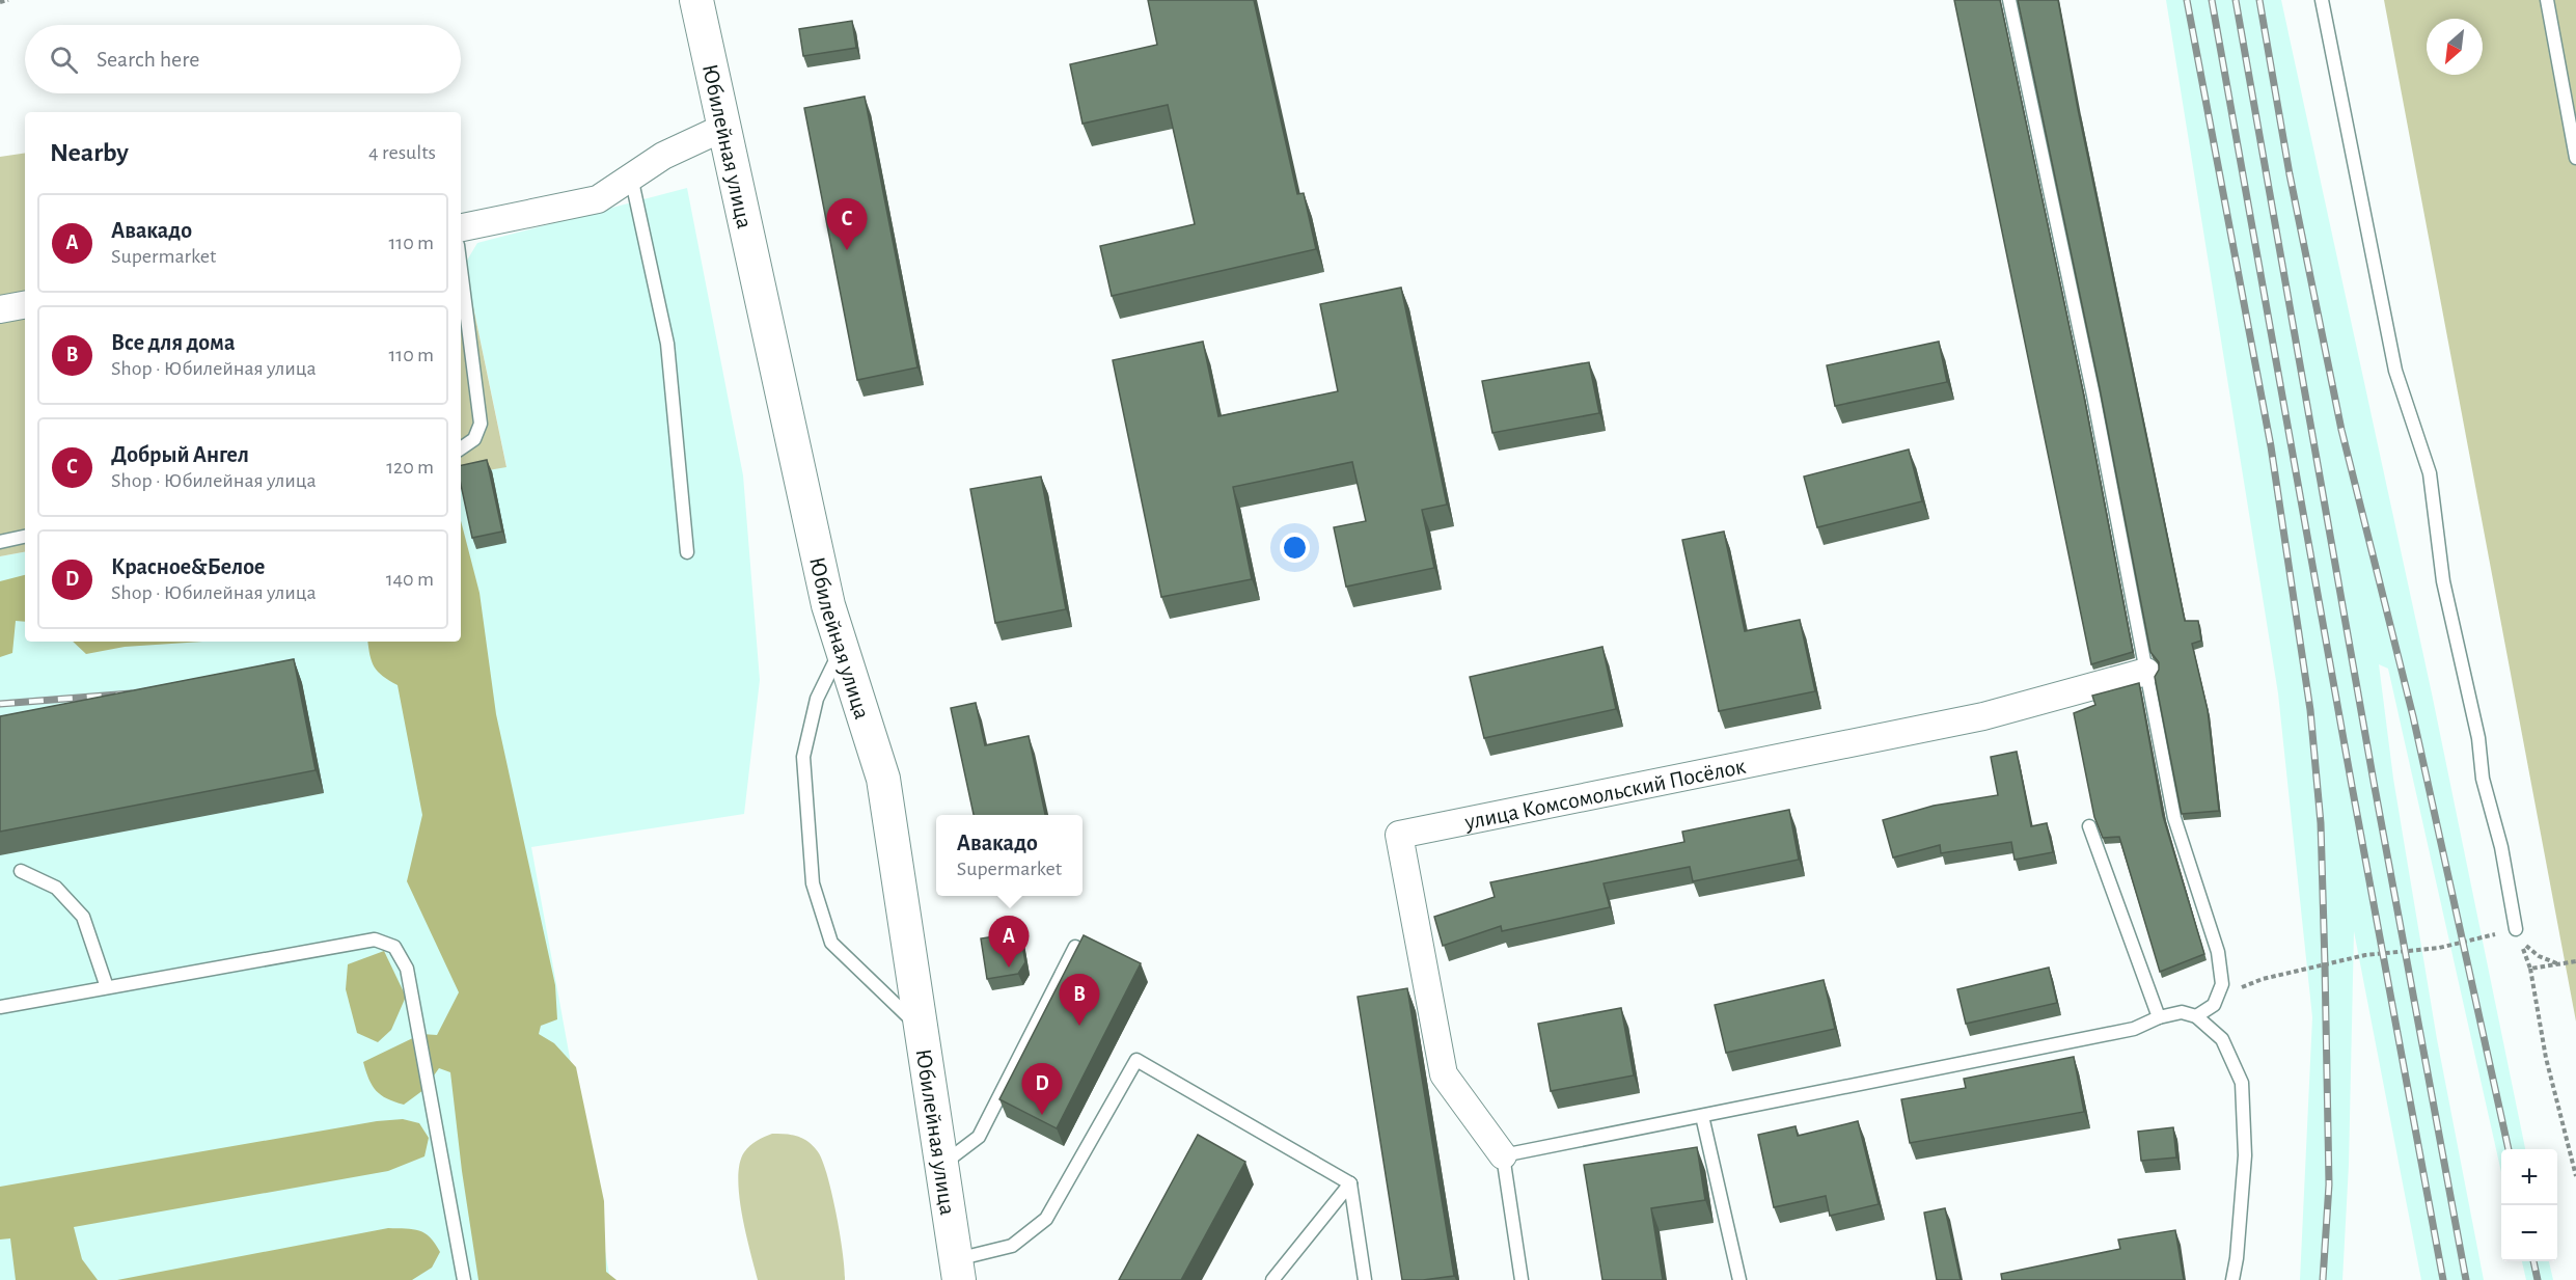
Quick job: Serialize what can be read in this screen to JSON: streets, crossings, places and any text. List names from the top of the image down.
{
  "streets": {
    "street": ["Юбилейная улица", "улица Комсомольский Посёлок"]
  },
  "north": "bottom left",
  "page": {
    "search": "Search here",
    "heading": ["Nearby", "4 results"],
    "list": [
      {
        "mark": "A",
        "name": "Авакадо",
        "note": "Supermarket",
        "value": "110 m"
      },
      {
        "mark": "B",
        "name": "Все для дома",
        "note": "Shop · Юбилейная улица",
        "value": "110 m"
      },
      {
        "mark": "C",
        "name": "Добрый Ангел",
        "note": "Shop · Юбилейная улица",
        "value": "120 m"
      },
      {
        "mark": "D",
        "name": "Красное&Белое",
        "note": "Shop · Юбилейная улица",
        "value": "140 m"
      }
    ],
    "pins": [
      "C",
      "A",
      "B",
      "D"
    ],
    "popup": ["Авакадо", "Supermarket"],
    "map_buttons": ["+", "−"]
  }
}
